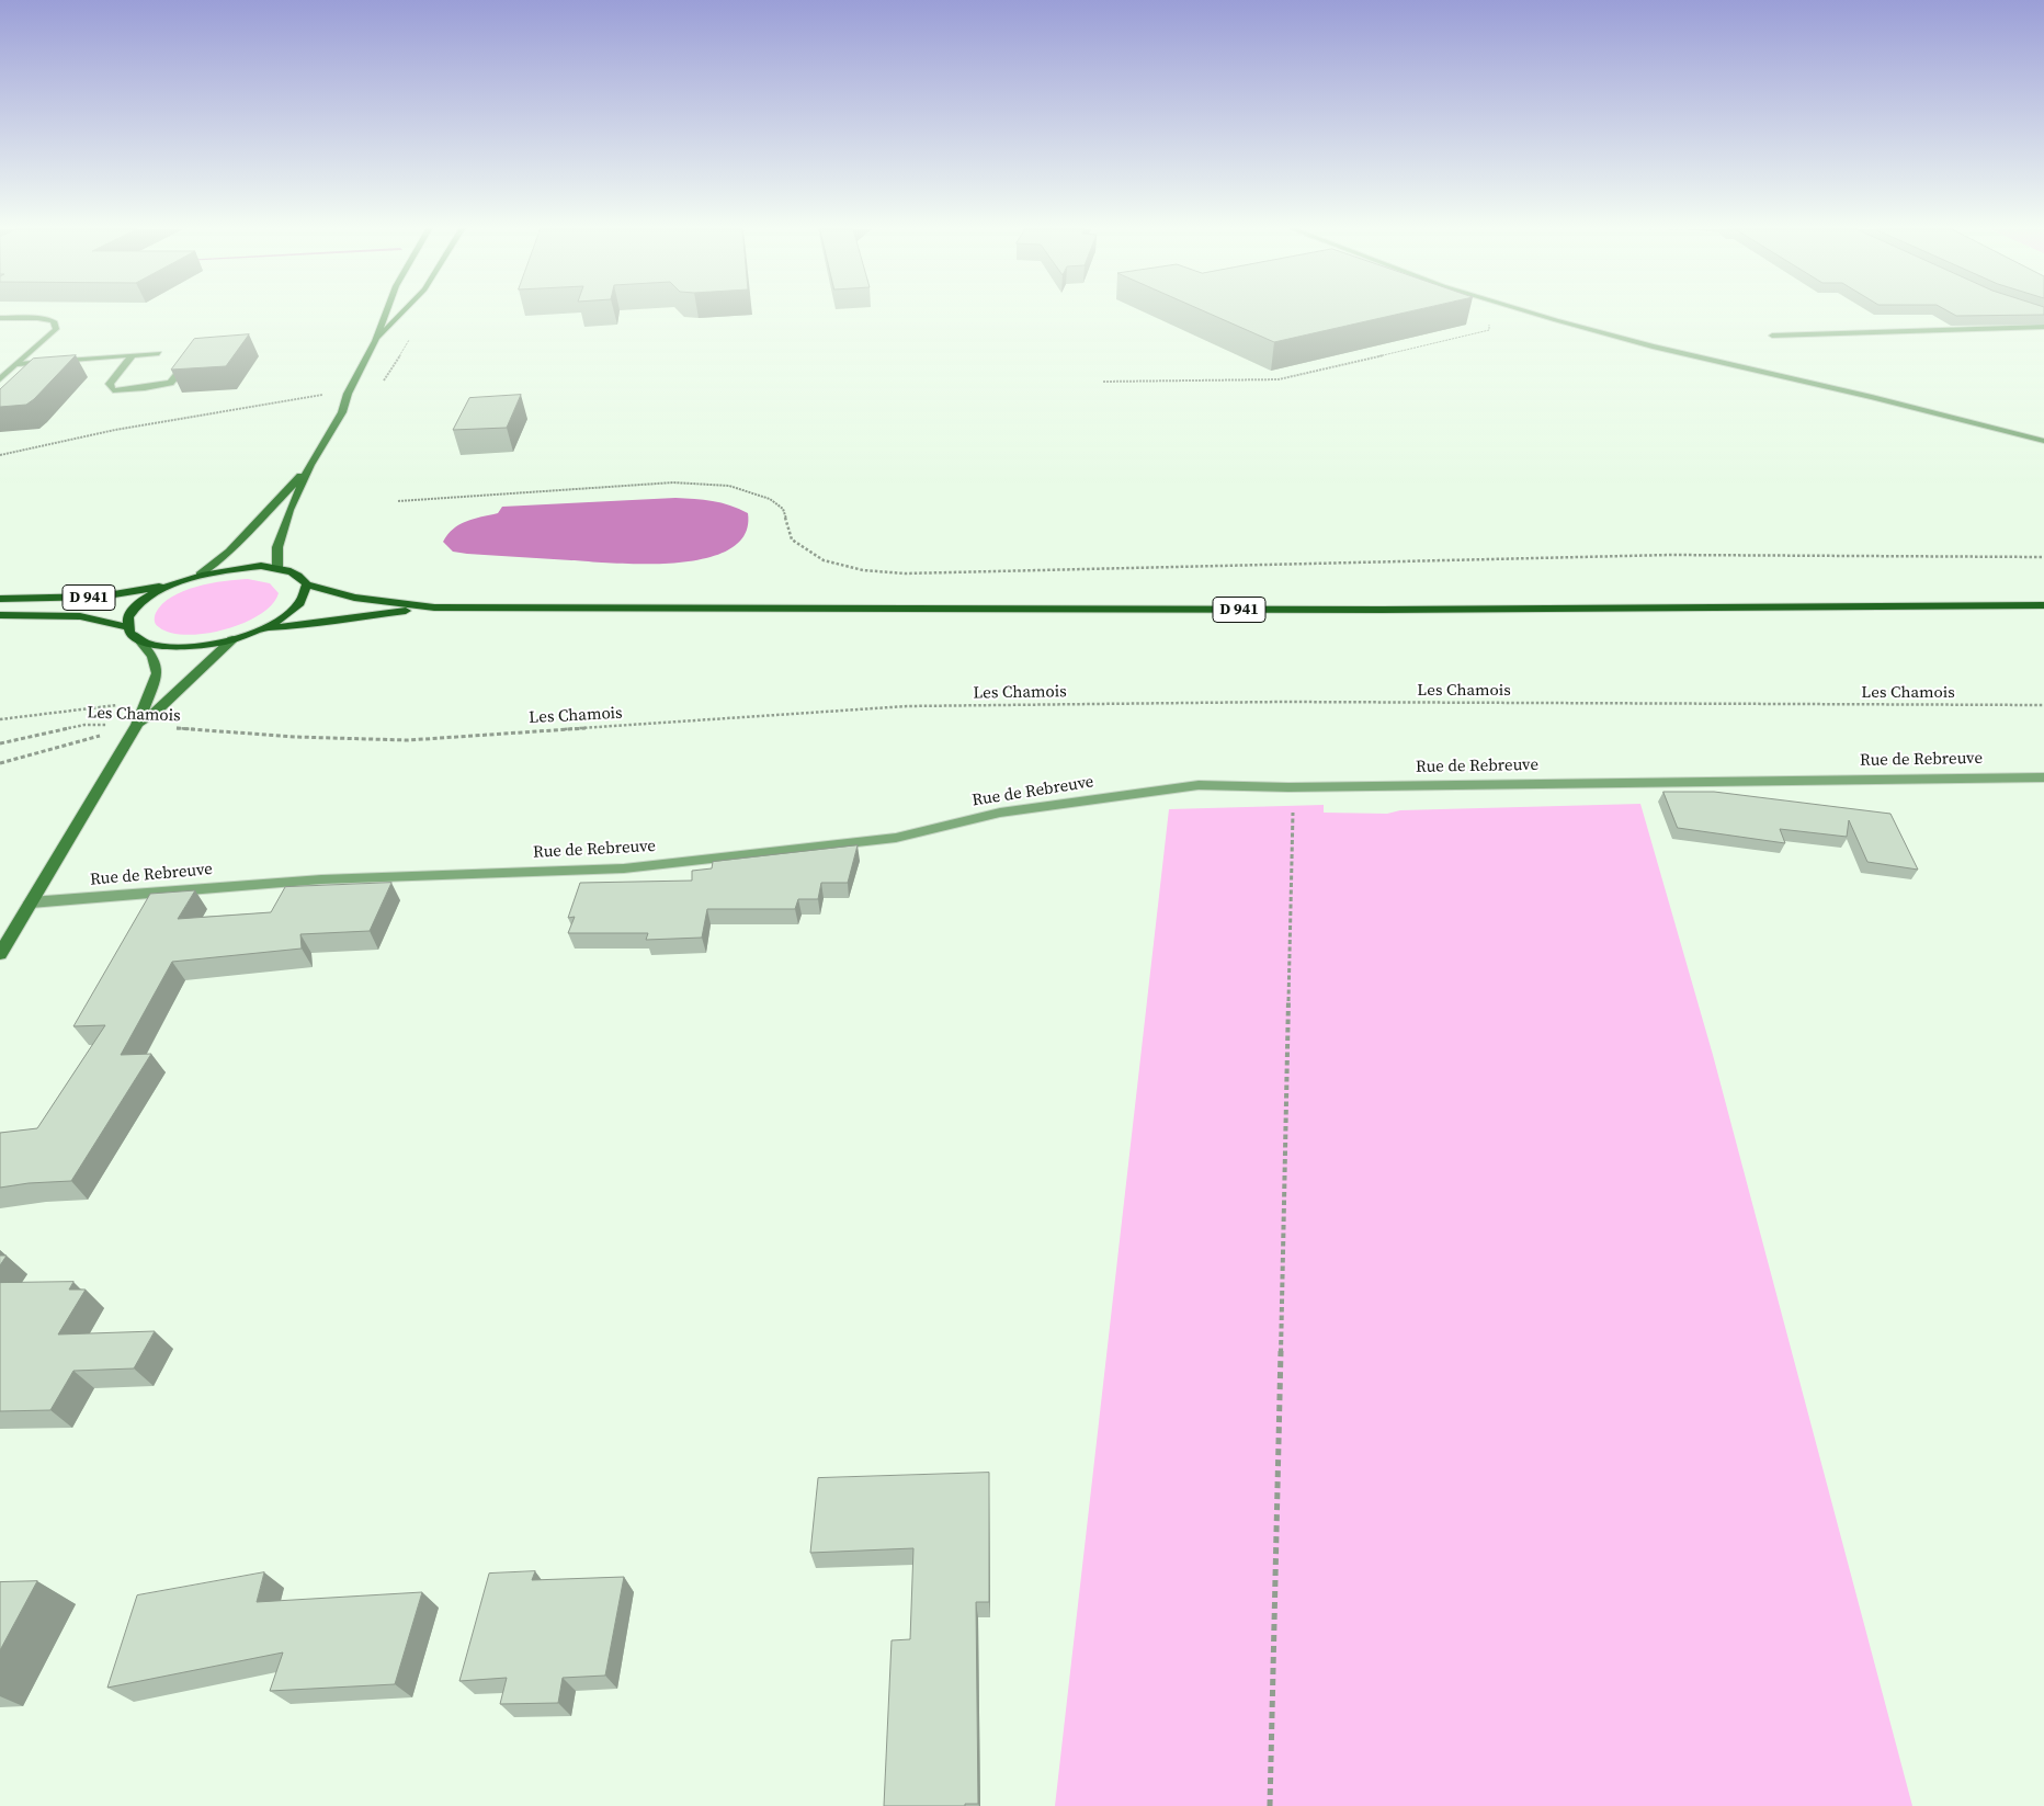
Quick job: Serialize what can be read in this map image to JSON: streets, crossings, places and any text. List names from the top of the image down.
{
  "streets": {
    "main road": ["D 941"],
    "street": ["Rue de Rebreuve"],
    "path": ["Les Chamois"]
  }
}
